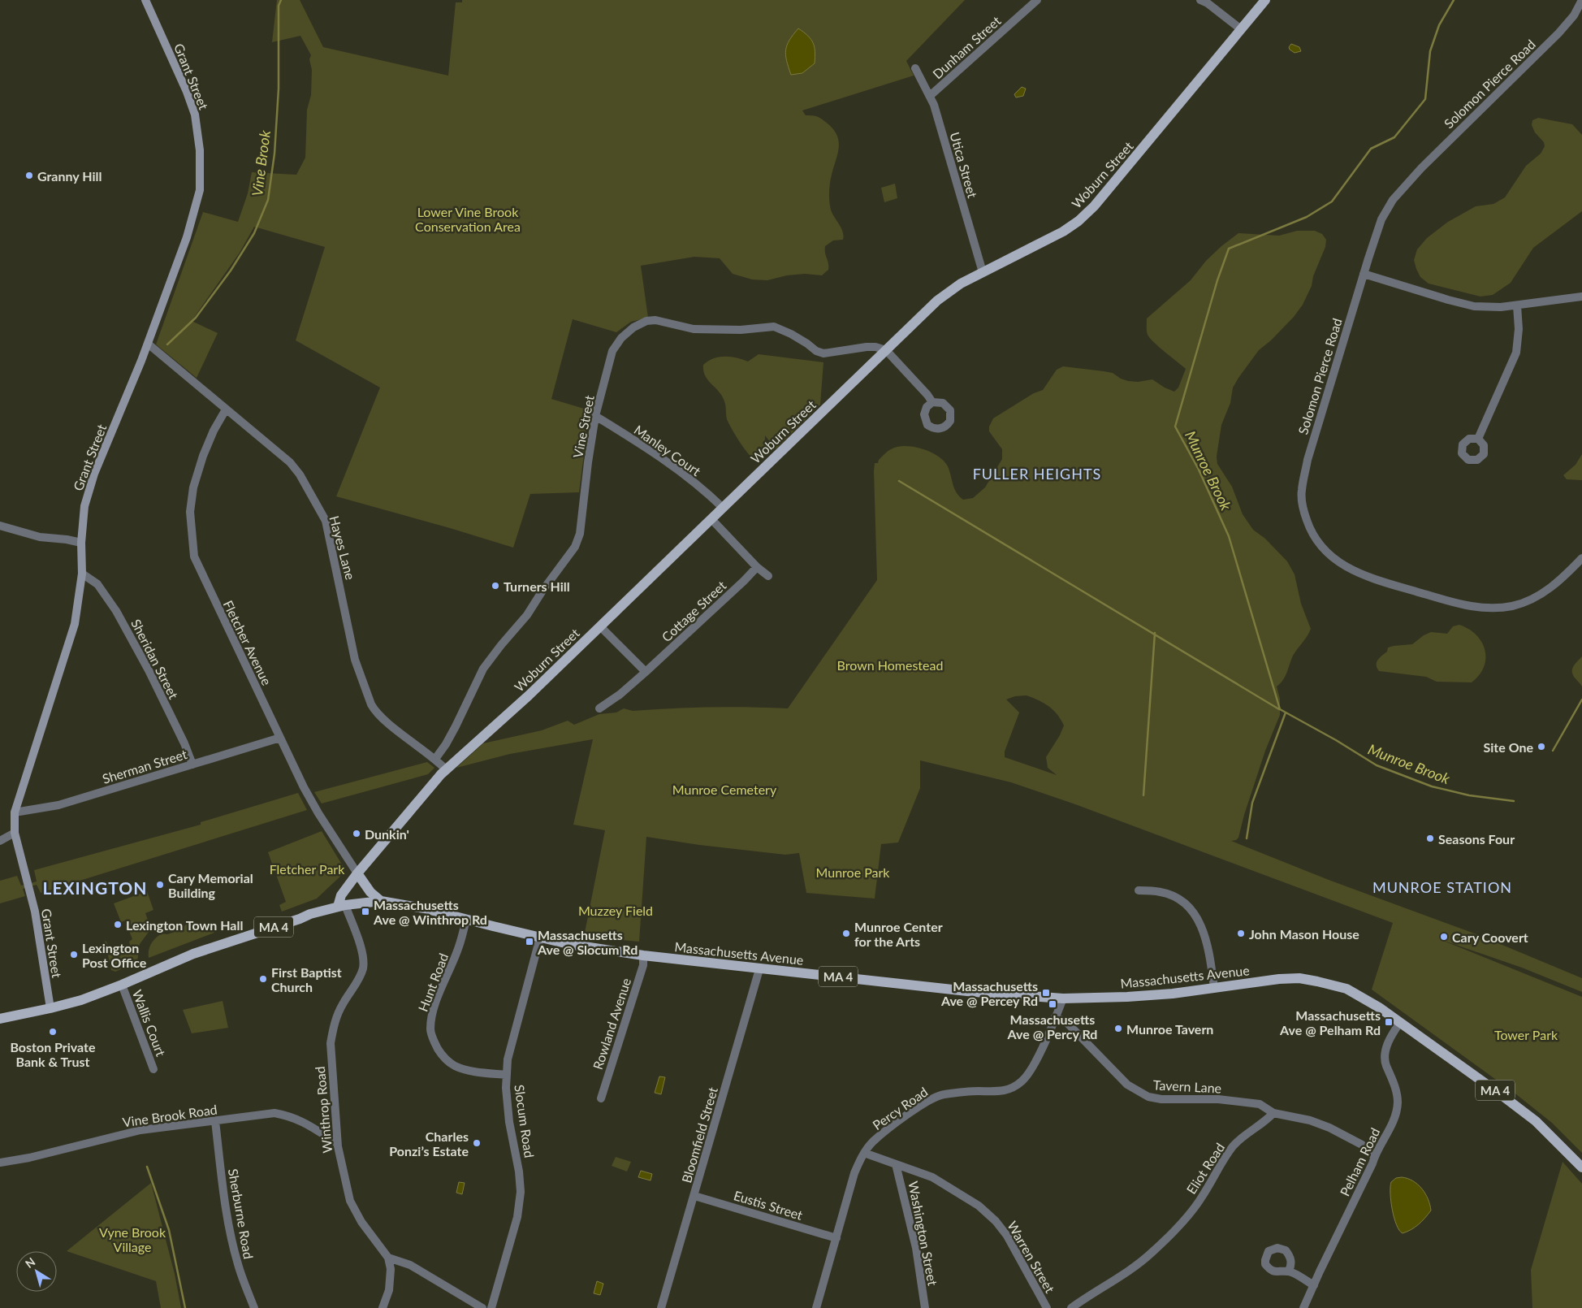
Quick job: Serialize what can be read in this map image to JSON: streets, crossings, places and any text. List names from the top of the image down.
{
  "streets": {
    "main road": ["Woburn Street", "MA 4", "Massachusetts Avenue"],
    "street": [
      "Dunham Street",
      "Grant Street",
      "Solomon Pierce Road",
      "Utica Street",
      "Vine Street",
      "Manley Court",
      "Hayes Lane",
      "Cottage Street",
      "Fletcher Avenue",
      "Sheridan Street",
      "Sherman Street",
      "Hunt Road",
      "Wallis Court",
      "Rowland Avenue",
      "Tavern Lane",
      "Percy Road",
      "Winthrop Road",
      "Vine Brook Road",
      "Slocum Road",
      "Bloomfield Street",
      "Pelham Road",
      "Eliot Road",
      "Eustis Street",
      "Sherburne Road",
      "Washington Street",
      "Warren Street"
    ]
  },
  "crossings": [
    ["Dunham Street", "Utica Street"],
    ["Grant Street", "Hayes Lane"],
    ["Grant Street", "Sheridan Street"],
    ["Grant Street", "Sherman Street"],
    ["Grant Street", "Massachusetts Avenue"],
    ["Utica Street", "Woburn Street"],
    ["Woburn Street", "Vine Street"],
    ["Woburn Street", "Manley Court"],
    ["Woburn Street", "Hayes Lane"],
    ["Woburn Street", "Fletcher Avenue"],
    ["Woburn Street", "Massachusetts Avenue"],
    ["Woburn Street", "Winthrop Road"],
    ["Vine Street", "Manley Court"],
    ["Vine Street", "Hayes Lane"],
    ["Hayes Lane", "Fletcher Avenue"],
    ["Fletcher Avenue", "Sherman Street"],
    ["Sheridan Street", "Sherman Street"],
    ["Massachusetts Avenue", "Hunt Road"],
    ["Massachusetts Avenue", "Wallis Court"],
    ["Massachusetts Avenue", "Rowland Avenue"],
    ["Massachusetts Avenue", "Percy Road"],
    ["Massachusetts Avenue", "Winthrop Road"],
    ["Massachusetts Avenue", "Slocum Road"],
    ["Massachusetts Avenue", "Bloomfield Street"],
    ["Massachusetts Avenue", "Pelham Road"],
    ["Hunt Road", "Slocum Road"],
    ["Tavern Lane", "Percy Road"],
    ["Tavern Lane", "Eliot Road"],
    ["Percy Road", "Eustis Street"],
    ["Percy Road", "Warren Street"],
    ["Winthrop Road", "Vine Brook Road"],
    ["Vine Brook Road", "Sherburne Road"],
    ["Bloomfield Street", "Eustis Street"],
    ["Washington Street", "Warren Street"]
  ],
  "districts": ["FULLER HEIGHTS", "LEXINGTON", "MUNROE STATION"],
  "water": ["Vine Brook", "Munroe Brook"],
  "parks": [
    "Lower Vine Brook Conservation Area",
    "Brown Homestead",
    "Munroe Cemetery",
    "Fletcher Park",
    "Munroe Park",
    "Muzzey Field",
    "Tower Park",
    "Vyne Brook Village"
  ],
  "places": {
    "other": [
      "Granny Hill",
      "Turners Hill",
      "Site One",
      "Dunkin'",
      "Seasons Four",
      "Cary Memorial Building",
      "Lexington Town Hall",
      "Munroe Center for the Arts",
      "John Mason House",
      "Cary Coovert",
      "Lexington Post Office",
      "First Baptist Church",
      "Munroe Tavern",
      "Boston Private Bank & Trust",
      "Charles Ponzi’s Estate"
    ],
    "transit": [
      "Massachusetts Ave @ Winthrop Rd",
      "Massachusetts Ave @ Slocum Rd",
      "Massachusetts Ave @ Percey Rd",
      "Massachusetts Ave @ Percy Rd",
      "Massachusetts Ave @ Pelham Rd"
    ]
  },
  "north": "top left"
}
